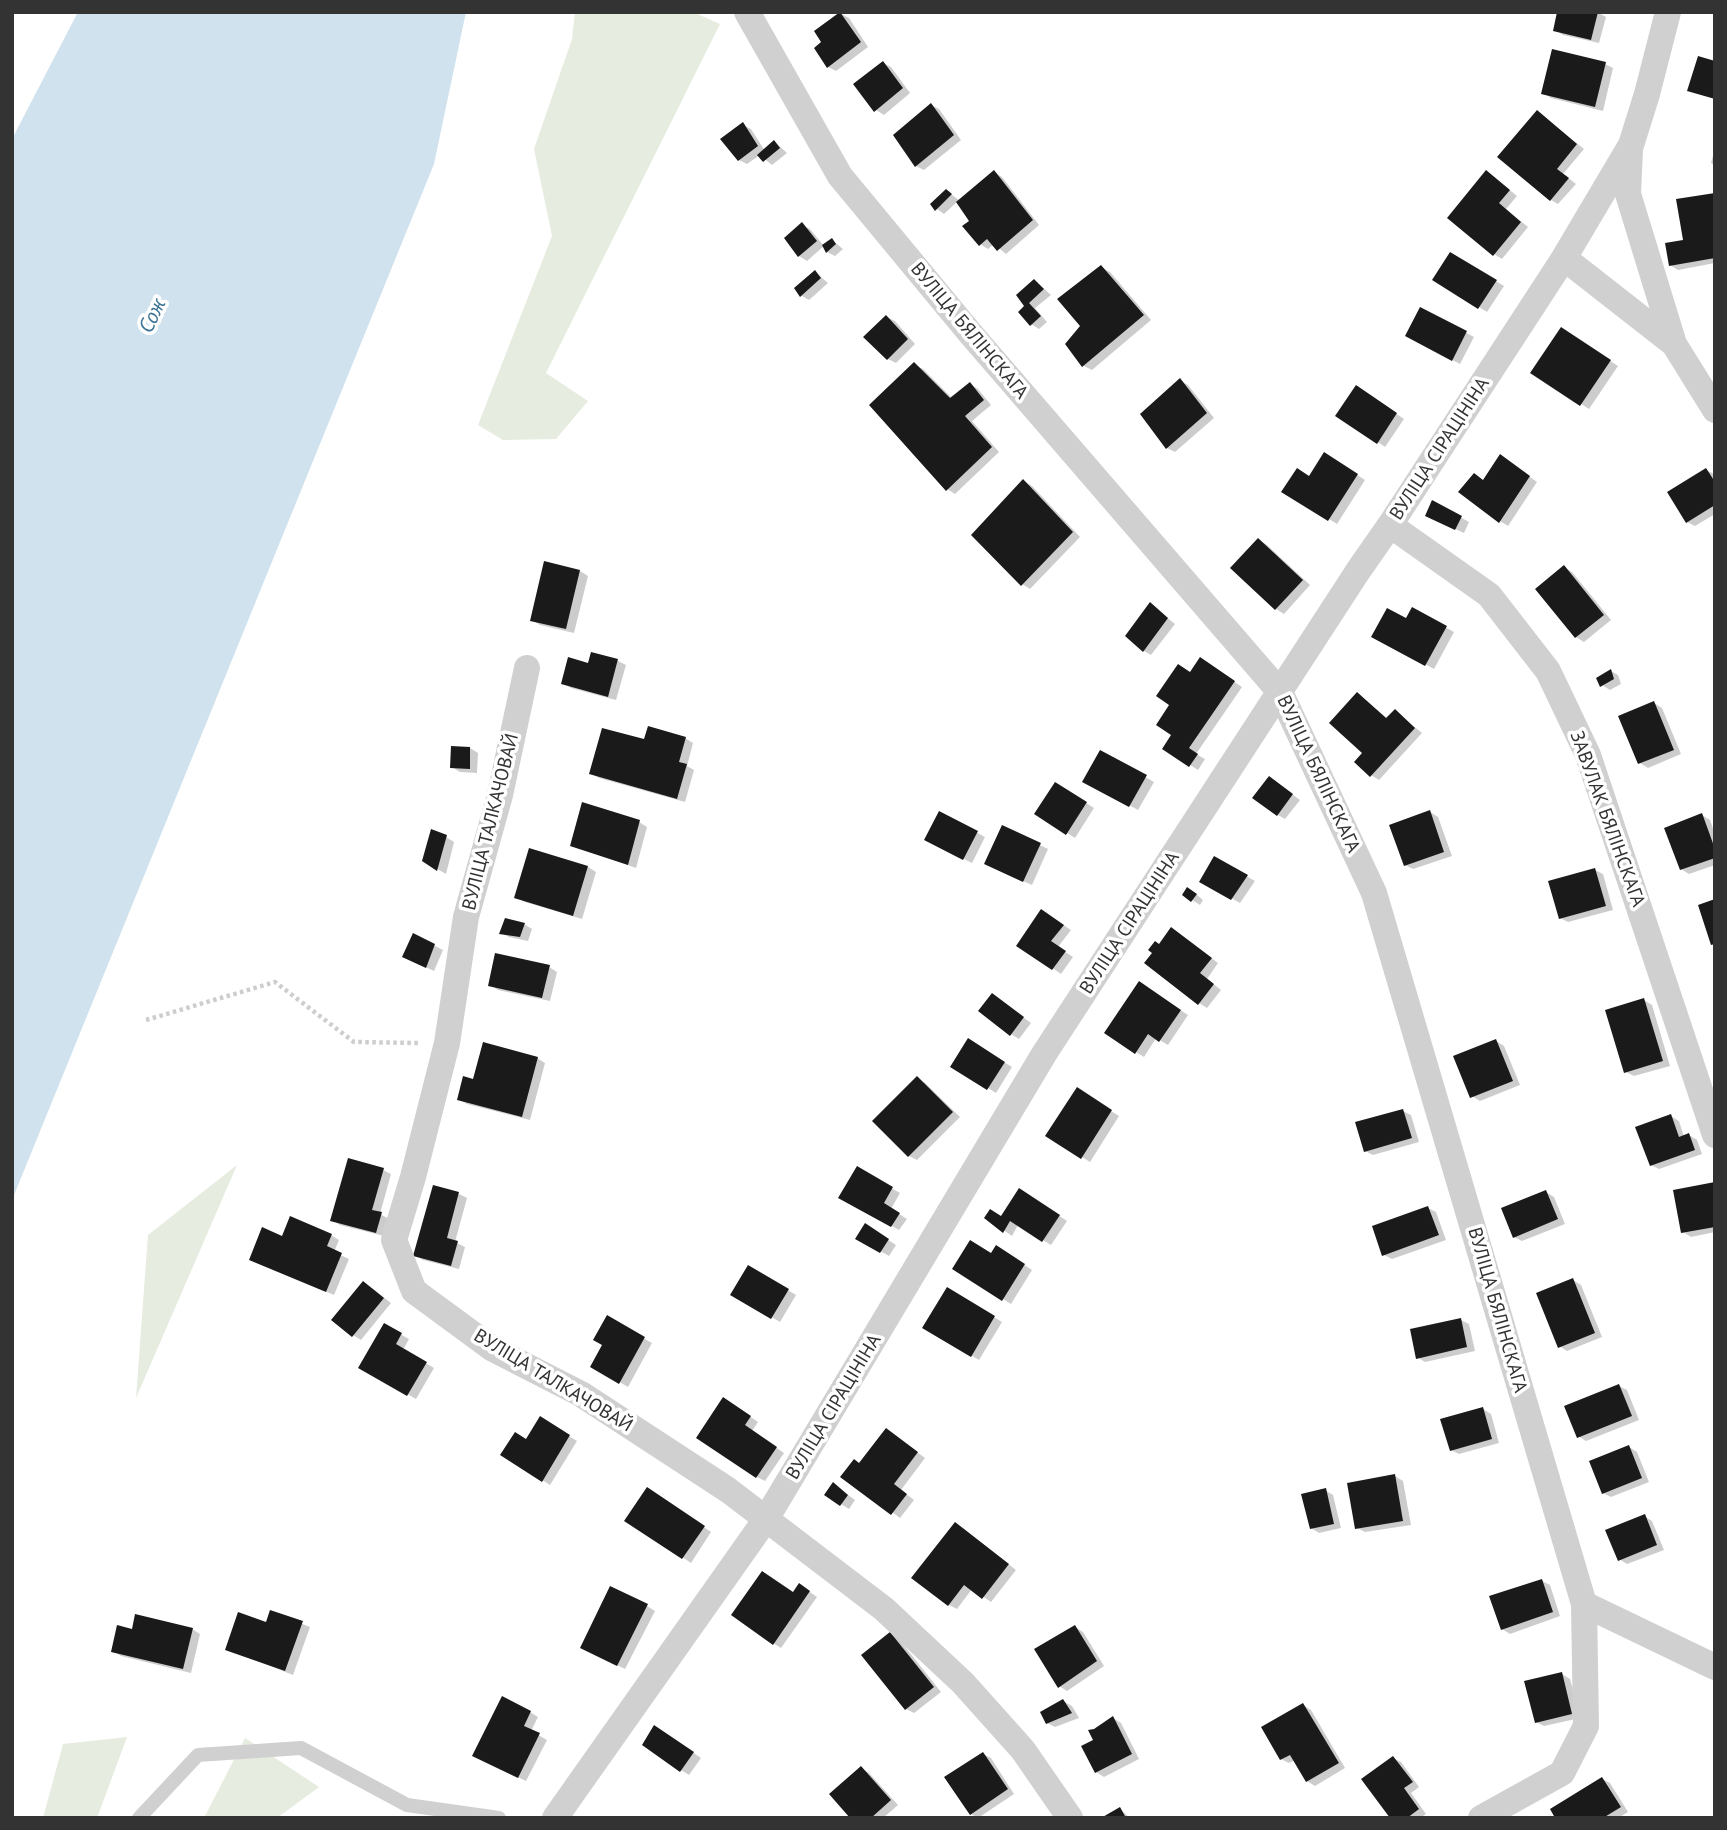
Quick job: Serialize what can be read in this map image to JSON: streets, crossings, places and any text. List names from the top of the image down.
{
  "streets": {
    "street": [
      "ВУЛІЦА БЯЛІНСКАГА",
      "ВУЛІЦА СІРАЦІНІНА",
      "ЗАВУЛАК БЯЛІНСКАГА",
      "ВУЛІЦА ТАЛКАЧОВАЙ"
    ]
  },
  "crossings": [
    ["ВУЛІЦА БЯЛІНСКАГА", "ВУЛІЦА СІРАЦІНІНА"],
    ["ВУЛІЦА СІРАЦІНІНА", "ЗАВУЛАК БЯЛІНСКАГА"],
    ["ВУЛІЦА СІРАЦІНІНА", "ВУЛІЦА ТАЛКАЧОВАЙ"]
  ],
  "water": ["Сож"]
}
